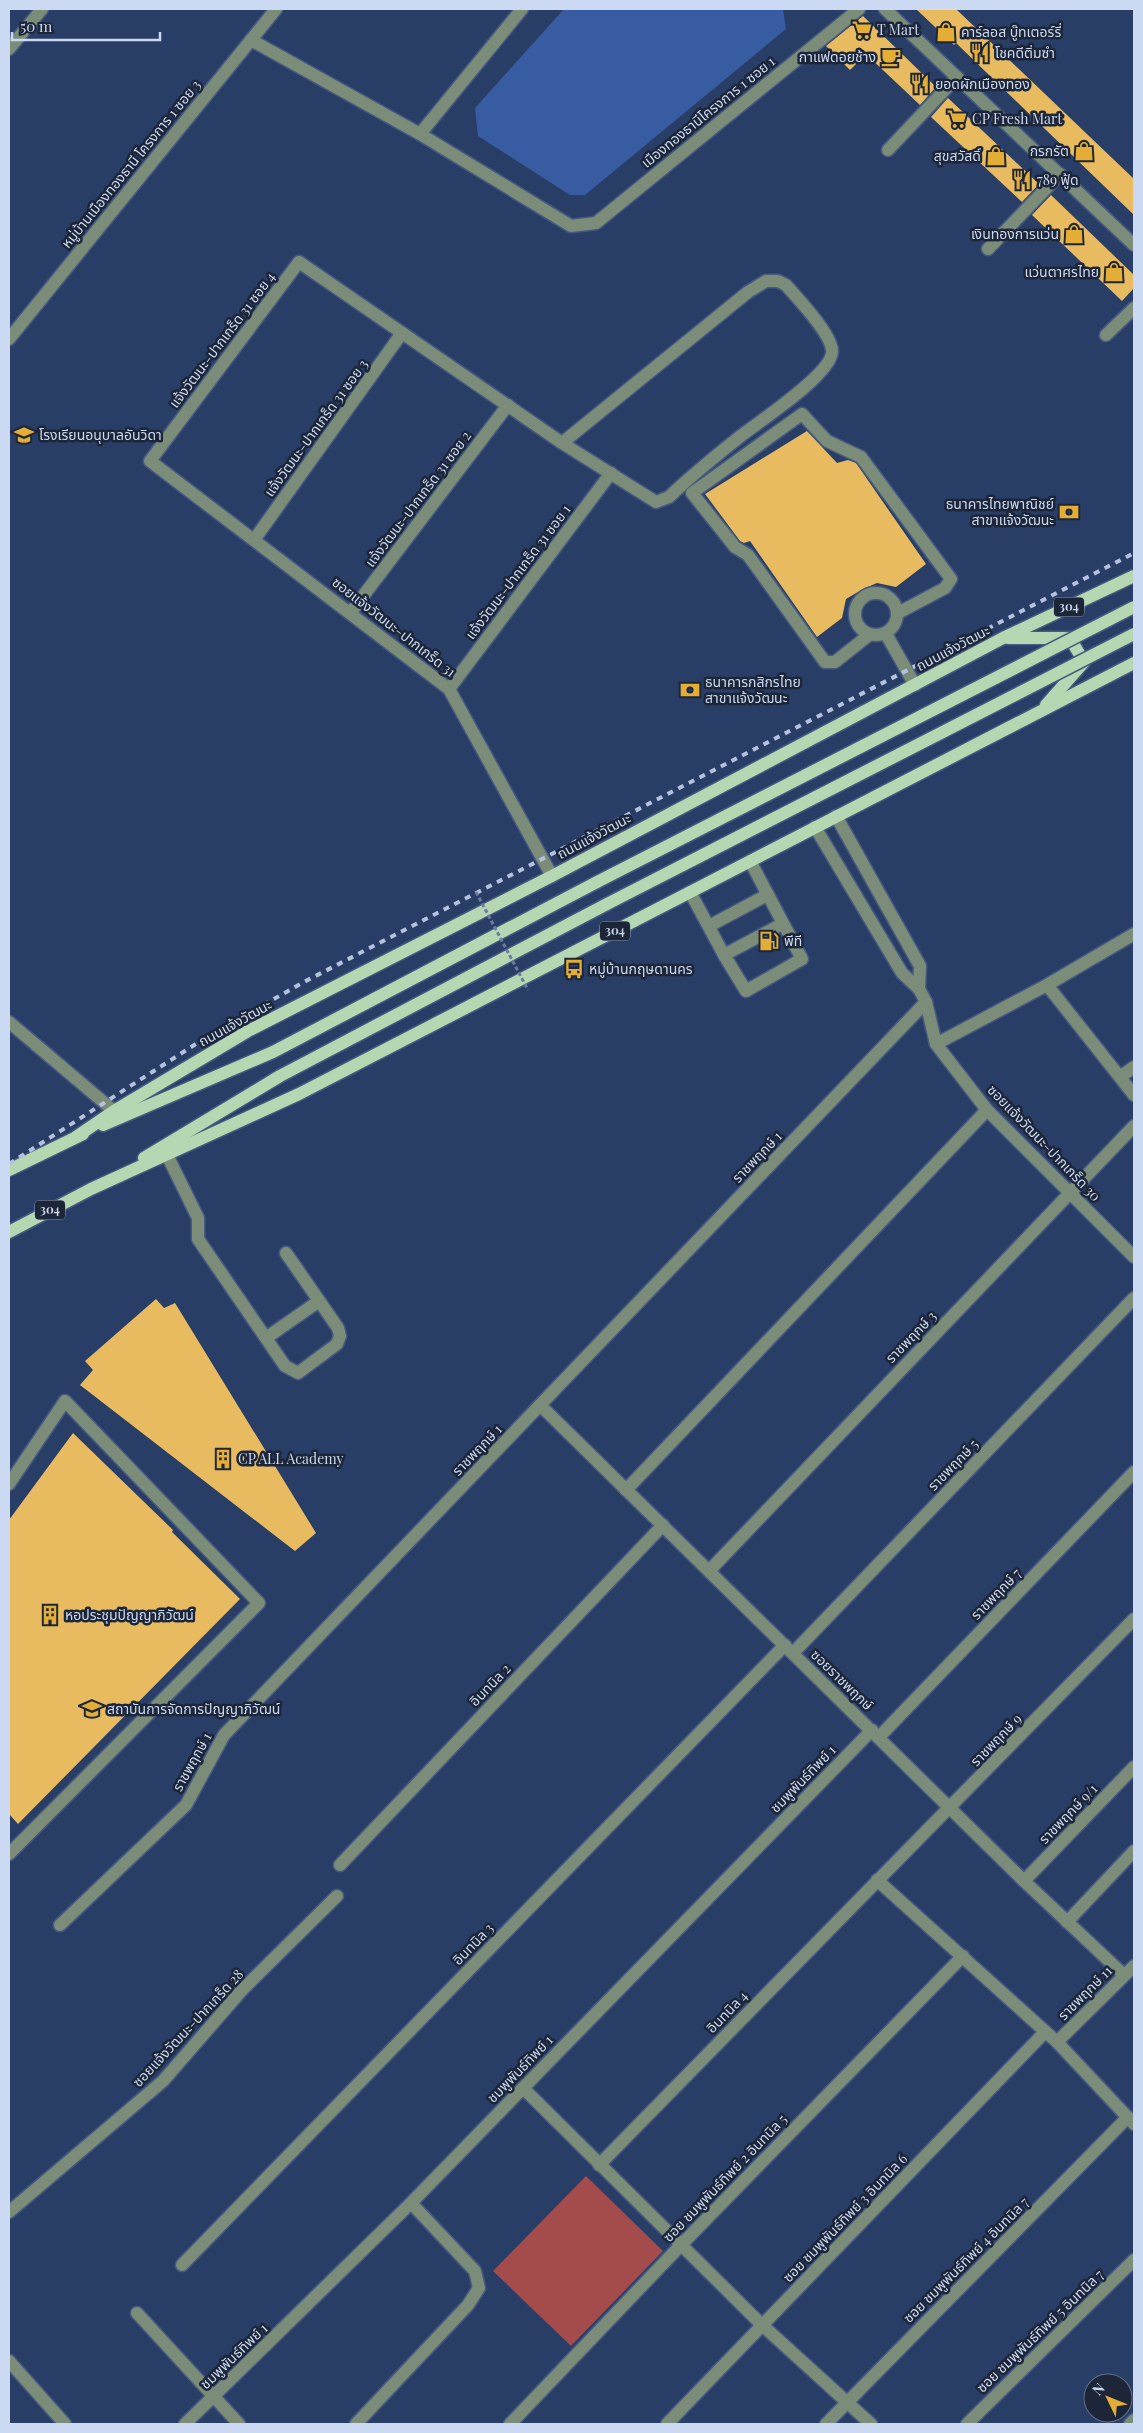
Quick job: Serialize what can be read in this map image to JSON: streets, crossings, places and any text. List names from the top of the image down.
{
  "streets": {
    "main road": ["304", "ถนนแจ้งวัฒนะ"],
    "street": [
      "เมืองทองธานีโครงการ 1 ซอย 1",
      "หมู่บ้านเมืองทองธานี โครงการ 1 ซอย 3",
      "แจ้งวัฒนะ-ปากเกร็ด 31 ซอย 4",
      "แจ้งวัฒนะ-ปากเกร็ด 31 ซอย 3",
      "แจ้งวัฒนะ-ปากเกร็ด 31 ซอย 2",
      "แจ้งวัฒนะ-ปากเกร็ด 31 ซอย 1",
      "ซอยแจ้งวัฒนะ-ปากเกร็ด 31",
      "ซอยแจ้งวัฒนะ-ปากเกร็ด 30",
      "ราชพฤกษ์ 1",
      "ราชพฤกษ์ 3",
      "ราชพฤกษ์ 5",
      "ราชพฤกษ์ 7",
      "ซอยราชพฤกษ์",
      "อินทนิล 2",
      "ราชพฤกษ์ 9",
      "ชมพูพันธ์ทิพย์ 1",
      "ราชพฤกษ์ 9/1",
      "อินทนิล 3",
      "ราชพฤกษ์ 11",
      "อินทนิล 4",
      "ซอยแจ้งวัฒนะ-ปากเกร็ด 28",
      "ซอย ชมพูพันธ์ทิพย์ 2 อินทนิล 5",
      "ซอย ชมพูพันธ์ทิพย์ 3 อินทนิล 6",
      "ซอย ชมพูพันธ์ทิพย์ 4 อินทนิล 7",
      "ซอย ชมพูพันธ์ทิพย์ 5 อินทนิล 7"
    ]
  },
  "crossings": [
    ["แจ้งวัฒนะ-ปากเกร็ด 31 ซอย 4", "แจ้งวัฒนะ-ปากเกร็ด 31 ซอย 3"],
    ["แจ้งวัฒนะ-ปากเกร็ด 31 ซอย 4", "ซอยแจ้งวัฒนะ-ปากเกร็ด 31"],
    ["แจ้งวัฒนะ-ปากเกร็ด 31 ซอย 3", "ซอยแจ้งวัฒนะ-ปากเกร็ด 31"],
    ["แจ้งวัฒนะ-ปากเกร็ด 31 ซอย 2", "ซอยแจ้งวัฒนะ-ปากเกร็ด 31"],
    ["แจ้งวัฒนะ-ปากเกร็ด 31 ซอย 1", "ซอยแจ้งวัฒนะ-ปากเกร็ด 31"],
    ["304", "ซอยแจ้งวัฒนะ-ปากเกร็ด 30"],
    ["ซอยแจ้งวัฒนะ-ปากเกร็ด 31", "ถนนแจ้งวัฒนะ"],
    ["ซอยแจ้งวัฒนะ-ปากเกร็ด 30", "ราชพฤกษ์ 1"],
    ["ซอยแจ้งวัฒนะ-ปากเกร็ด 30", "ราชพฤกษ์ 3"],
    ["ราชพฤกษ์ 1", "ซอยราชพฤกษ์"],
    ["ราชพฤกษ์ 3", "ซอยราชพฤกษ์"],
    ["ราชพฤกษ์ 5", "ซอยราชพฤกษ์"],
    ["ราชพฤกษ์ 5", "อินทนิล 3"],
    ["ราชพฤกษ์ 7", "ซอยราชพฤกษ์"],
    ["ราชพฤกษ์ 7", "ชมพูพันธ์ทิพย์ 1"],
    ["ซอยราชพฤกษ์", "อินทนิล 2"],
    ["ซอยราชพฤกษ์", "ราชพฤกษ์ 9"],
    ["ซอยราชพฤกษ์", "ชมพูพันธ์ทิพย์ 1"],
    ["ซอยราชพฤกษ์", "ราชพฤกษ์ 9/1"],
    ["ซอยราชพฤกษ์", "อินทนิล 3"],
    ["ซอยราชพฤกษ์", "ราชพฤกษ์ 11"],
    ["ราชพฤกษ์ 9", "อินทนิล 4"]
  ],
  "places": {
    "supermarket": ["T Mart", "CP Fresh Mart"],
    "shop": [
      "คาร์ลอส บู๊ทเตอร์รี่",
      "กรกรัต",
      "สุขสวัสดิ์",
      "เงินทองการแว่น",
      "แว่นตาศรไทย"
    ],
    "restaurant": ["โชคดีติ่มซำ", "ยอดผักเมืองทอง", "789 ฟู้ด"],
    "cafe": ["กาแฟดอยช้าง"],
    "school or university": ["โรงเรียนอนุบาลอันวิดา", "สถาบันการจัดการปัญญาภิวัฒน์"],
    "bank": ["ธนาคารไทยพาณิชย์ สาขาแจ้งวัฒนะ", "ธนาคารกสิกรไทย สาขาแจ้งวัฒนะ"],
    "fuel station": ["พีที"],
    "bus stop": ["หมู่บ้านกฤษดานคร"],
    "building": ["CP ALL Academy", "หอประชุมปัญญาภิวัฒน์"]
  },
  "scale_bar": "50 m",
  "north": "top left"
}
